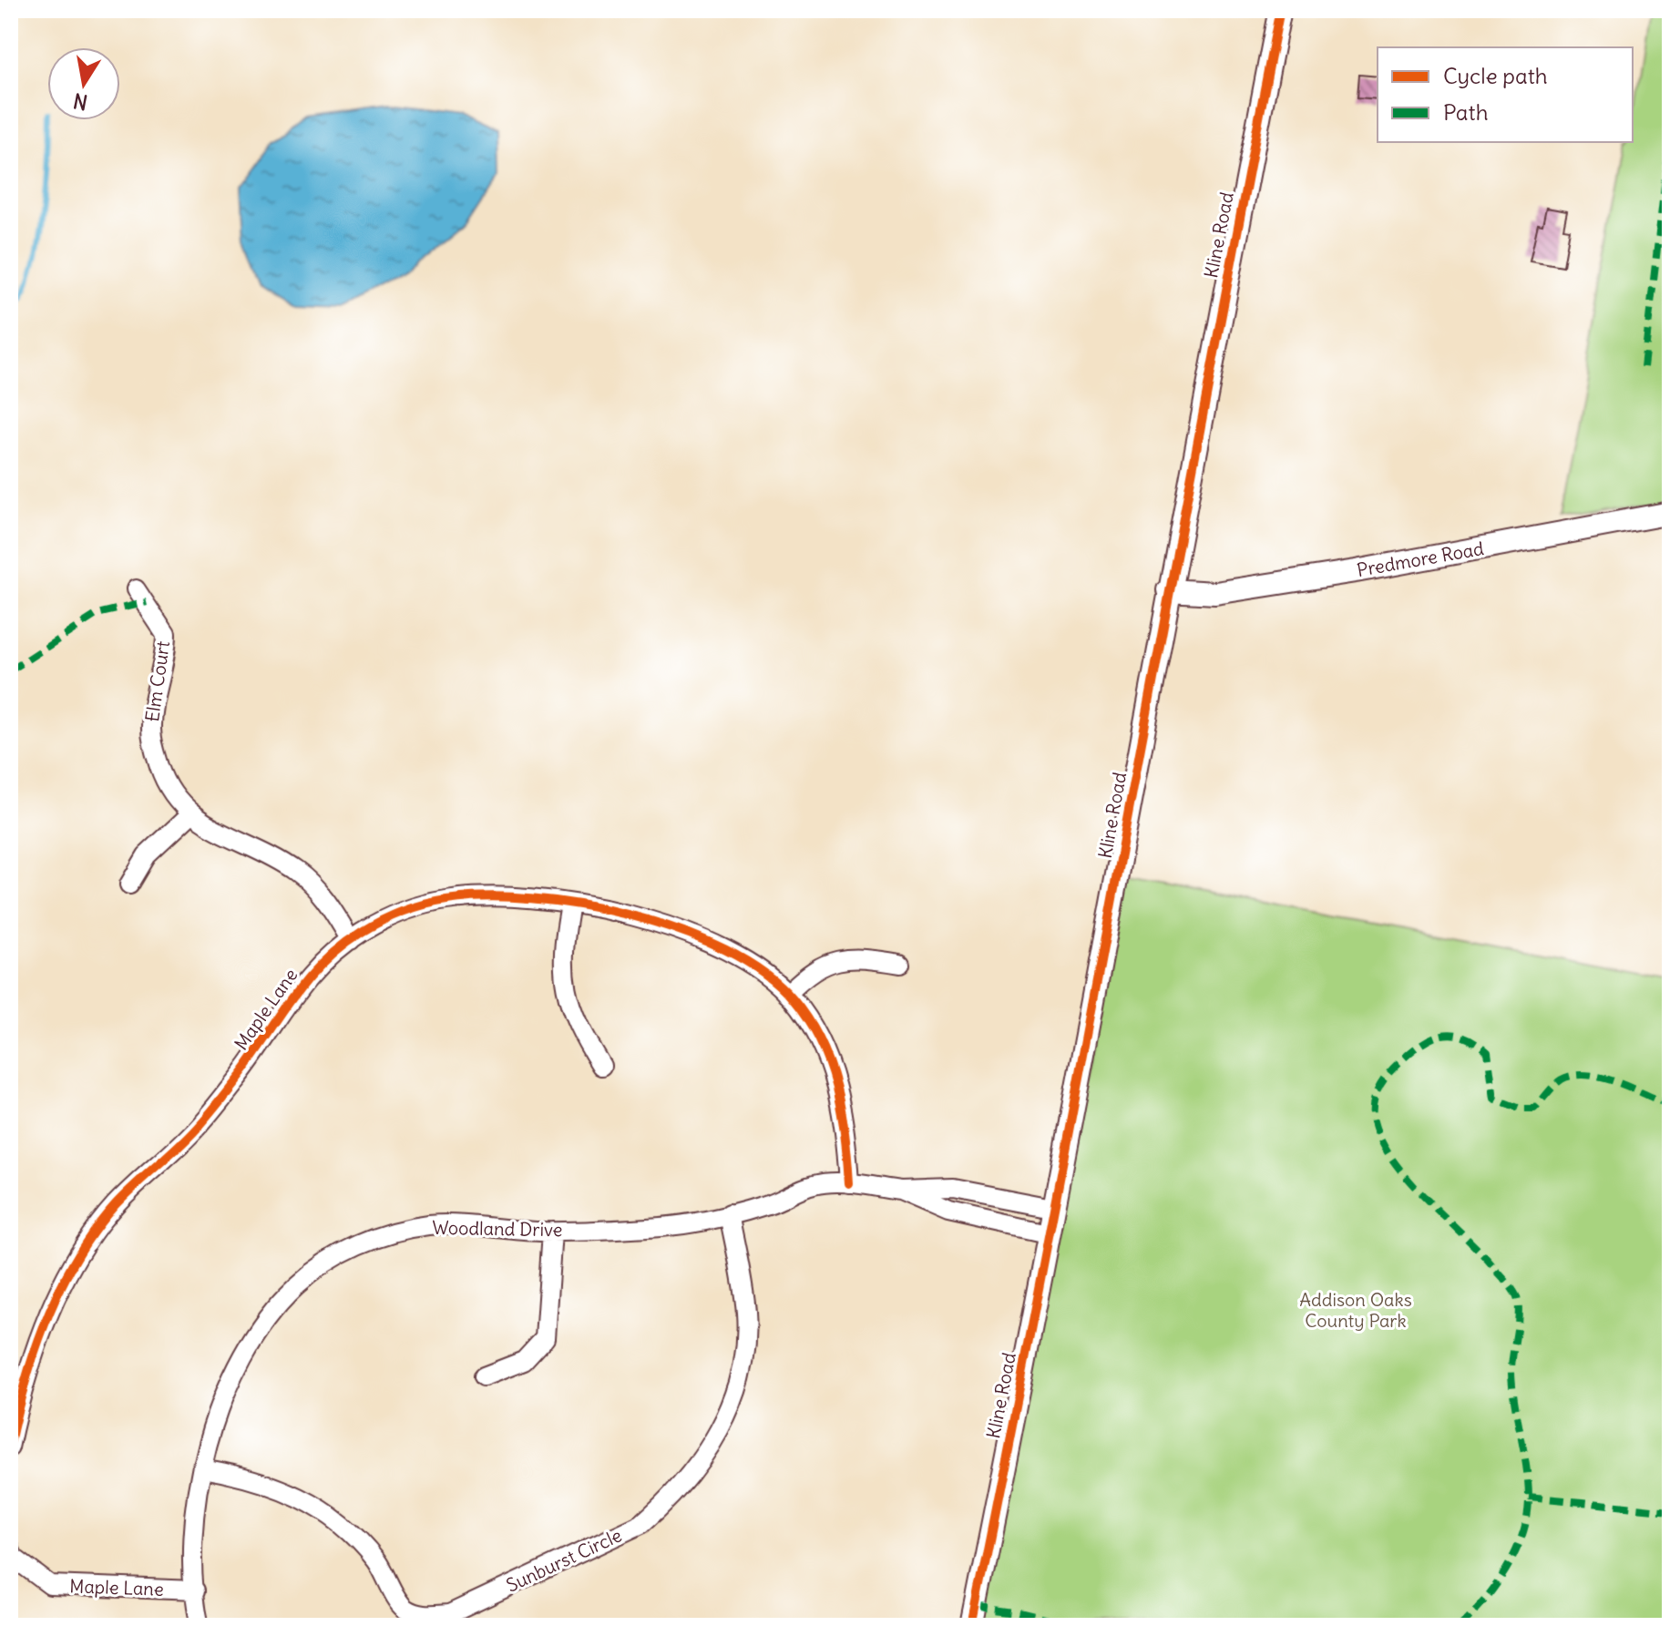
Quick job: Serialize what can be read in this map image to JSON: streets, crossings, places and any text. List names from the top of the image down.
{
  "streets": {
    "street": [
      "Kline Road",
      "Predmore Road",
      "Elm Court",
      "Maple Lane",
      "Woodland Drive",
      "Sunburst Circle"
    ]
  },
  "crossings": [
    ["Kline Road", "Predmore Road"],
    ["Kline Road", "Woodland Drive"],
    ["Elm Court", "Maple Lane"],
    ["Maple Lane", "Woodland Drive"],
    ["Woodland Drive", "Sunburst Circle"]
  ],
  "parks": ["Addison Oaks County Park"],
  "legend": ["Cycle path", "Path"],
  "north": "bottom"
}
